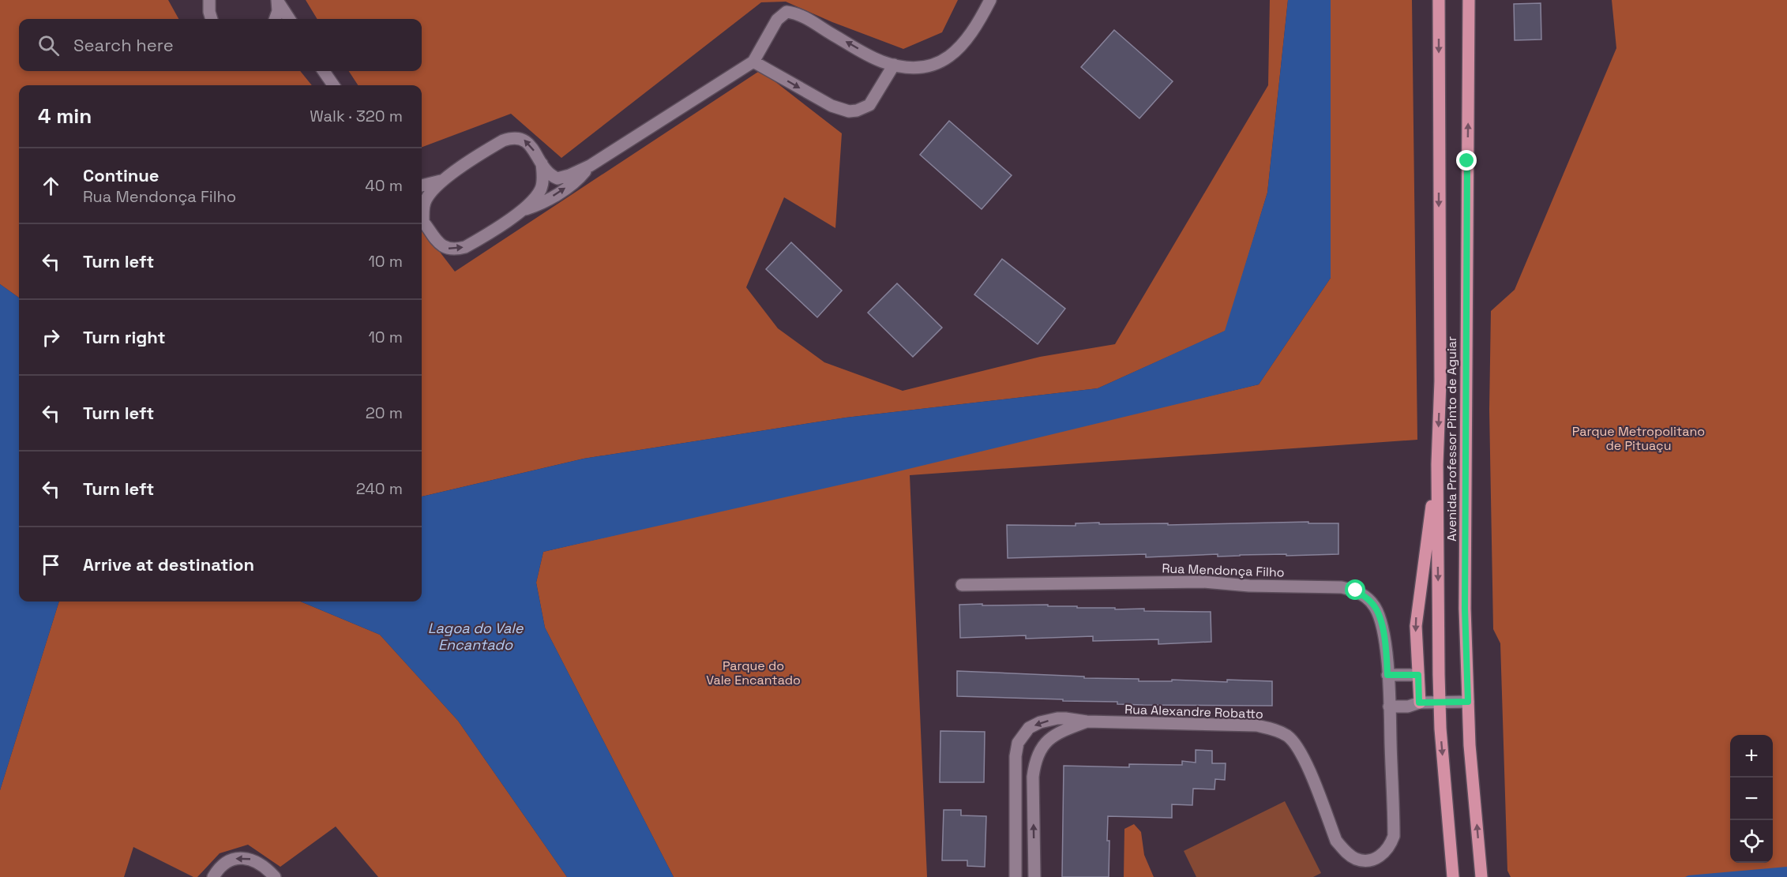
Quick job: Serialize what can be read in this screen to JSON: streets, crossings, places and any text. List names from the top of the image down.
{
  "streets": {
    "main road": ["Avenida Professor Pinto de Aguiar"],
    "street": ["Rua Mendonça Filho", "Rua Alexandre Robatto"]
  },
  "crossings": [
    ["Rua Mendonça Filho", "Rua Alexandre Robatto"]
  ],
  "water": ["Lagoa do Vale Encantado"],
  "parks": ["Parque Metropolitano de Pituaçu", "Parque do Vale Encantado"],
  "page": {
    "search": "Search here",
    "heading": ["4 min", "Walk · 320 m"],
    "list": [
      ["Continue", "Rua Mendonça Filho", "40 m"],
      ["Turn left", "10 m"],
      ["Turn right", "10 m"],
      ["Turn left", "20 m"],
      ["Turn left", "240 m"],
      "Arrive at destination"
    ],
    "map_buttons": ["+", "−"]
  }
}
